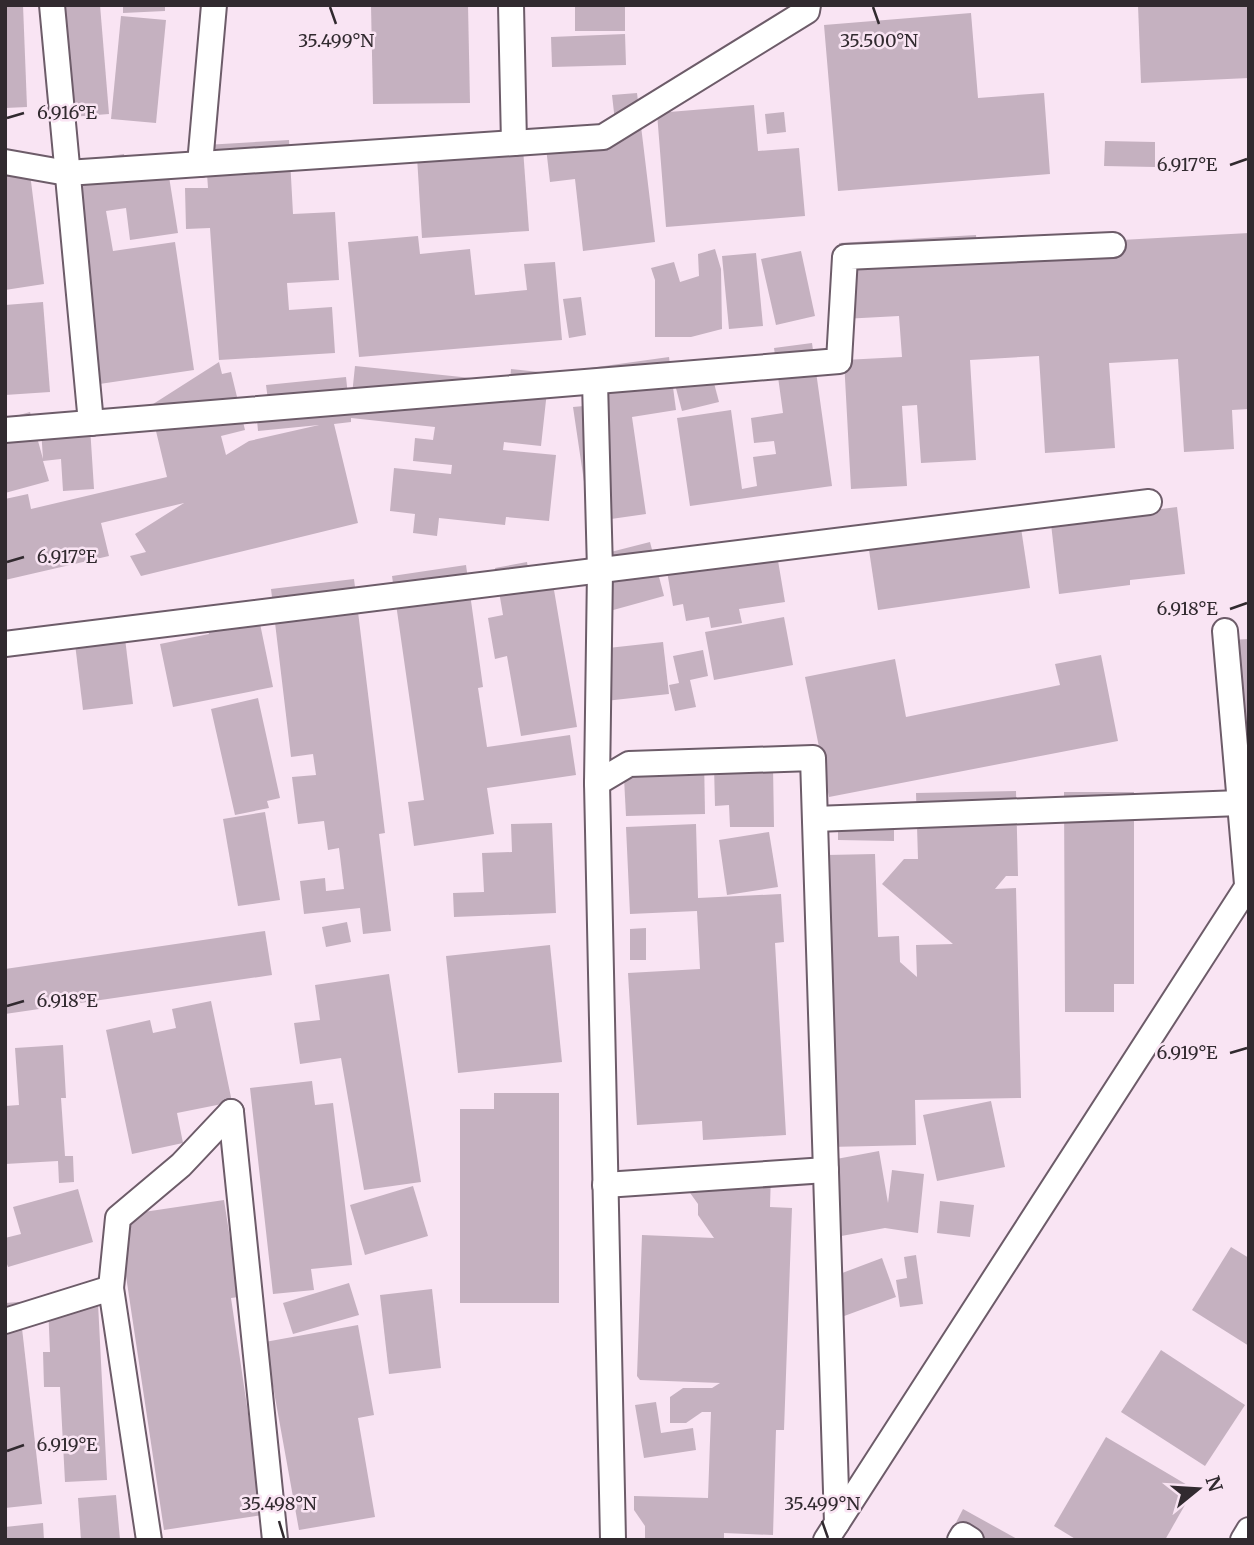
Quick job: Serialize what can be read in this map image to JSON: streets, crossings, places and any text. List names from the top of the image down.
{
  "north": "right",
  "coordinates": [
    "35.499°N",
    "35.500°N",
    "6.916°E",
    "6.917°E",
    "6.918°E",
    "6.919°E",
    "35.498°N"
  ]
}
